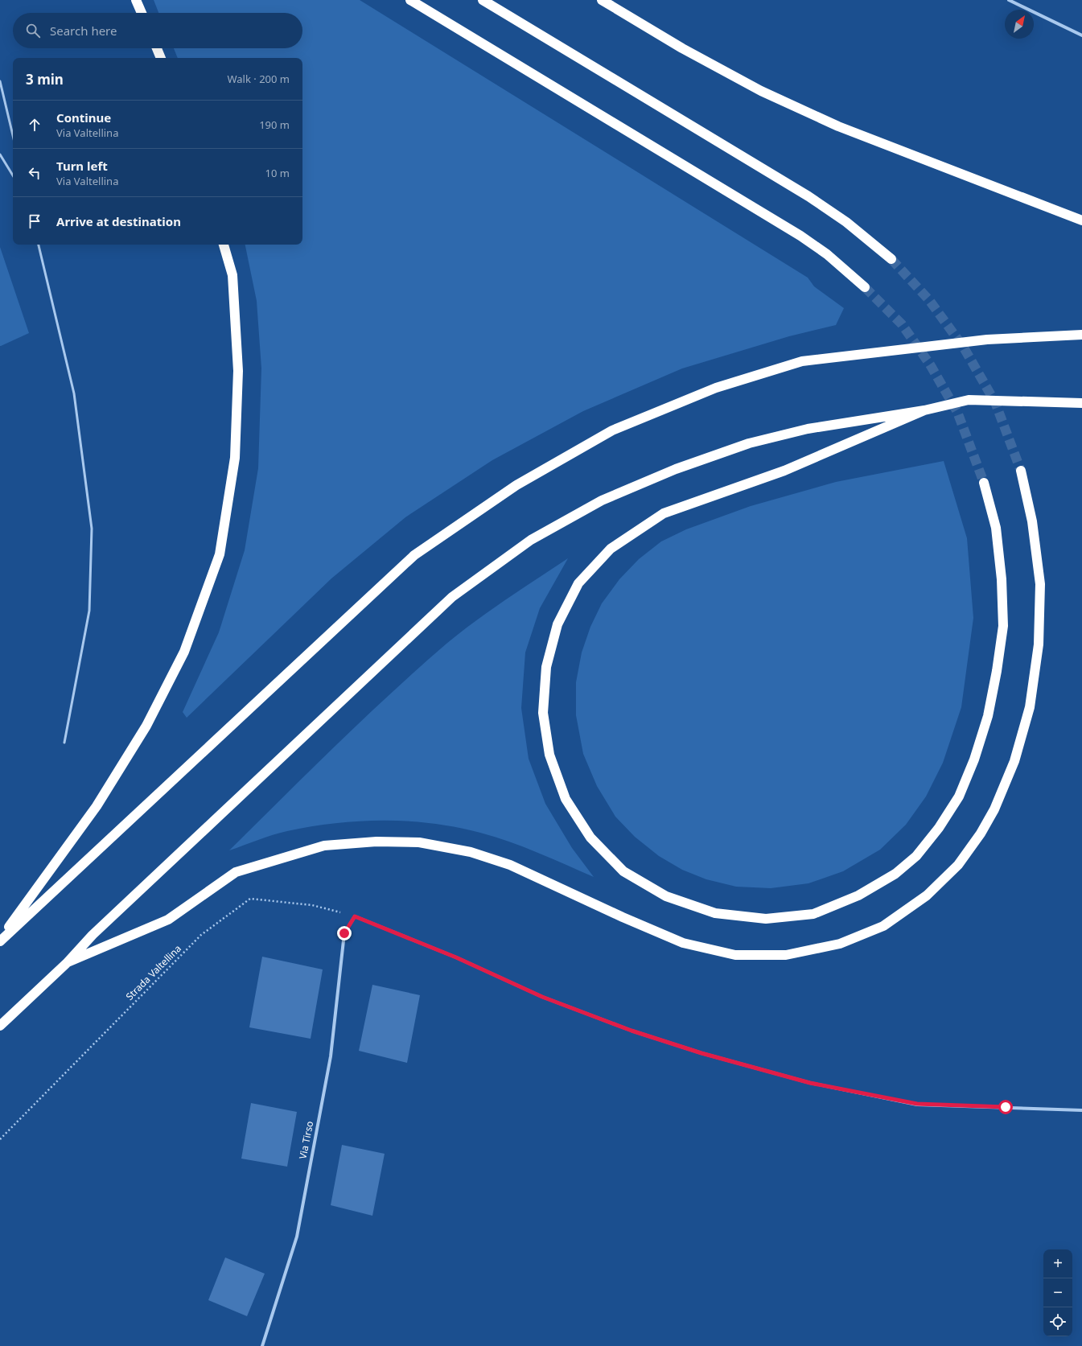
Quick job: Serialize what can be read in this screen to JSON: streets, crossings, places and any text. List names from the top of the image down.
{
  "streets": {
    "street": ["Via Tirso"],
    "path": ["Strada Valtellina"]
  },
  "crossings": [
    ["Strada Valtellina", "Via Tirso"]
  ],
  "north": "top right",
  "page": {
    "search": "Search here",
    "heading": ["3 min", "Walk · 200 m"],
    "list": [
      ["Continue", "Via Valtellina", "190 m"],
      ["Turn left", "Via Valtellina", "10 m"],
      "Arrive at destination"
    ],
    "map_buttons": ["+", "−"]
  }
}
